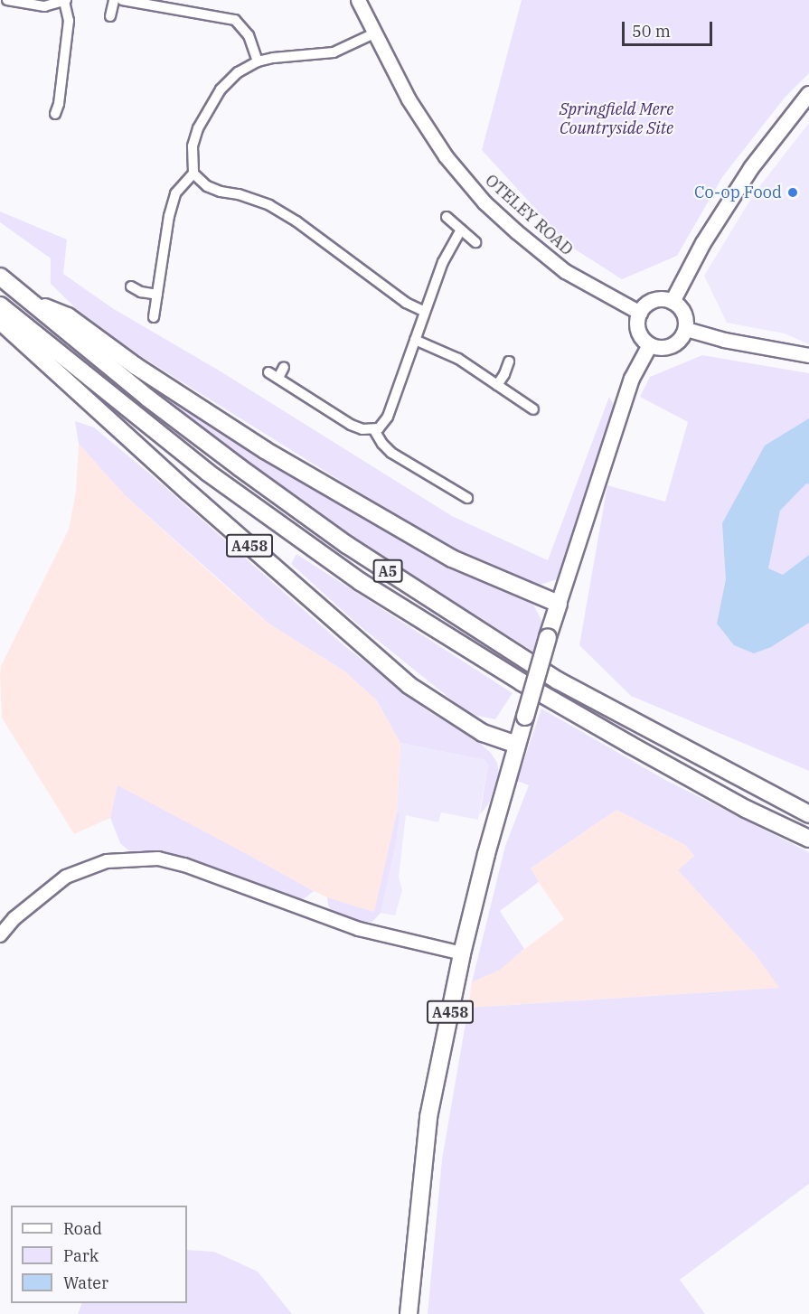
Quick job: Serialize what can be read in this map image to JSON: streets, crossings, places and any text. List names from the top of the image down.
{
  "streets": {
    "highway": ["A458", "A5"],
    "main road": ["OTELEY ROAD"]
  },
  "crossings": [
    ["OTELEY ROAD", "A458"]
  ],
  "parks": ["Springfield Mere Countryside Site"],
  "places": ["Co-op Food"],
  "legend": ["Road", "Park", "Water"],
  "scale_bar": "50 m"
}
